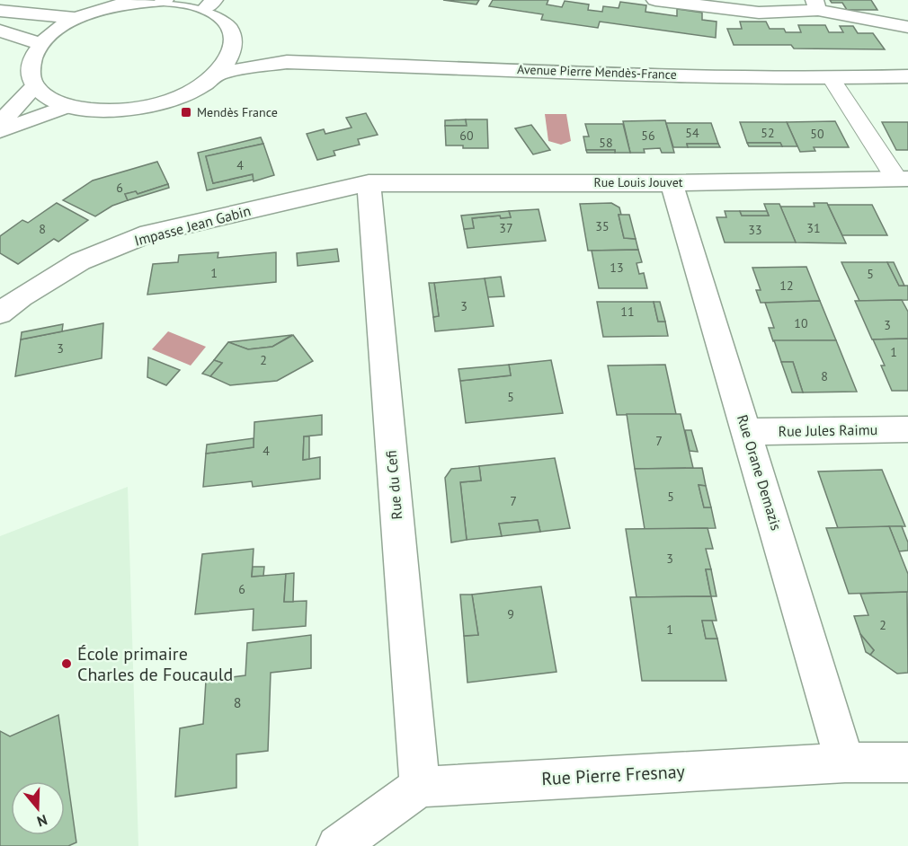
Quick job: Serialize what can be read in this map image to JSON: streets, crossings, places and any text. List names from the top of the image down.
{
  "streets": {
    "street": [
      "Avenue Pierre Mendès-France",
      "Rue Louis Jouvet",
      "Impasse Jean Gabin",
      "Rue Jules Raimu",
      "Rue Orane Demazis",
      "Rue du Cefi",
      "Rue Pierre Fresnay"
    ]
  },
  "crossings": [
    ["Rue Louis Jouvet", "Impasse Jean Gabin"],
    ["Rue Louis Jouvet", "Rue Orane Demazis"],
    ["Rue Louis Jouvet", "Rue du Cefi"],
    ["Impasse Jean Gabin", "Rue du Cefi"],
    ["Rue Jules Raimu", "Rue Orane Demazis"],
    ["Rue Orane Demazis", "Rue Pierre Fresnay"],
    ["Rue du Cefi", "Rue Pierre Fresnay"]
  ],
  "places": {
    "transit": ["Mendès France"],
    "other": ["École primaire Charles de Foucauld"]
  },
  "house_numbers": [
    "54",
    "52",
    "50",
    "60",
    "56",
    "58",
    "4",
    "6",
    "35",
    "37",
    "31",
    "8",
    "33",
    "13",
    "1",
    "5",
    "12",
    "3",
    "11",
    "10",
    "3",
    "3",
    "1",
    "2",
    "8",
    "5",
    "7",
    "4",
    "5",
    "7",
    "3",
    "6",
    "9",
    "2",
    "1",
    "8"
  ],
  "north": "bottom"
}
